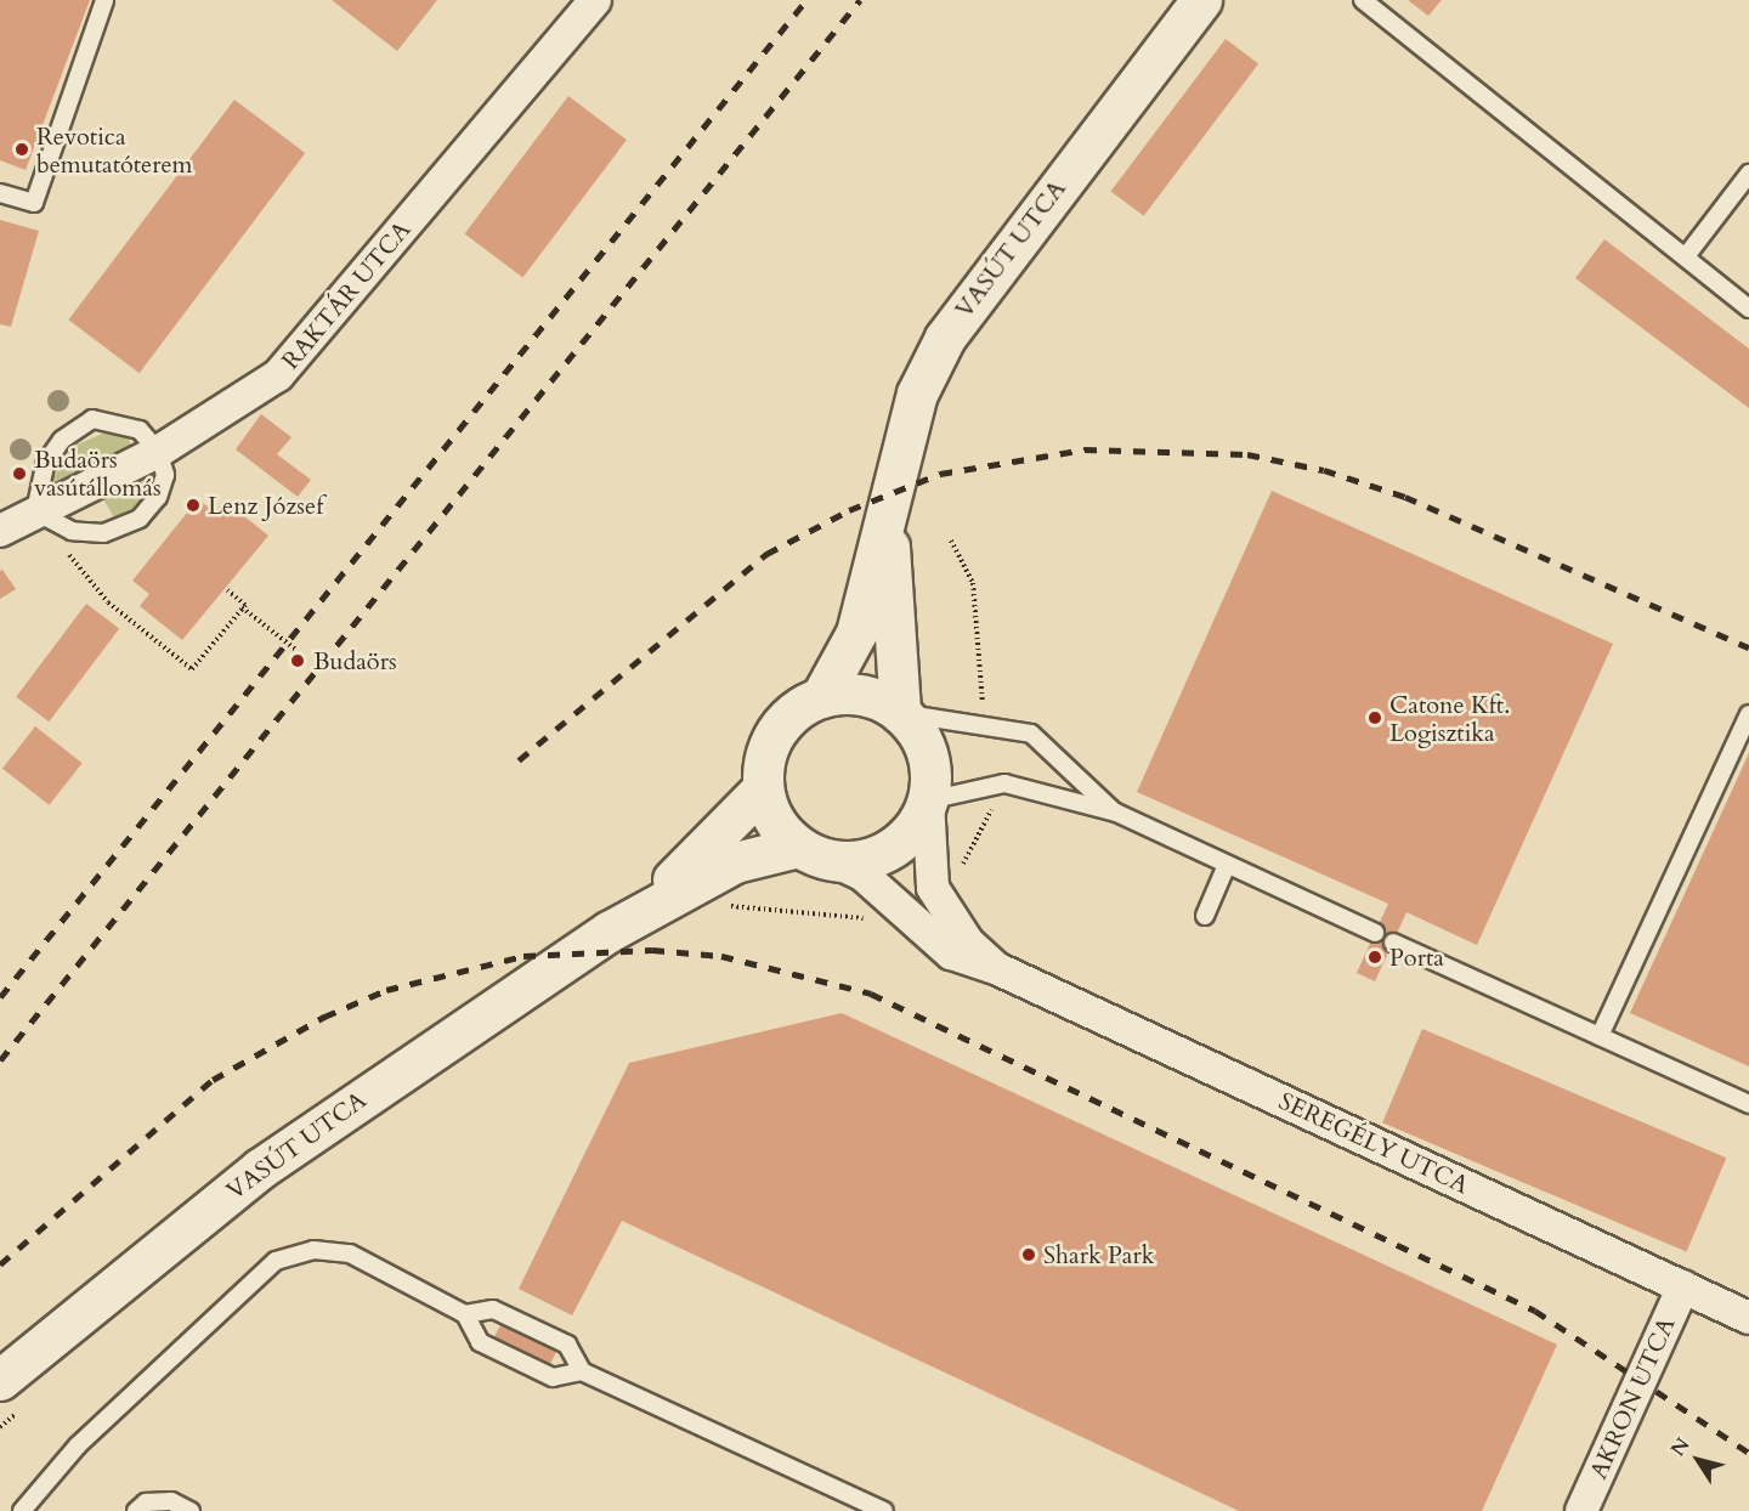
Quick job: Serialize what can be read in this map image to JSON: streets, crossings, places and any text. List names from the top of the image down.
{
  "streets": {
    "street": [
      "VASÚT UTCA",
      "RAKTÁR UTCA",
      "SEREGÉLY UTCA",
      "AKRON UTCA"
    ]
  },
  "crossings": [
    ["VASÚT UTCA", "SEREGÉLY UTCA"],
    ["SEREGÉLY UTCA", "AKRON UTCA"]
  ],
  "places": [
    "Revotica bemutatóterem",
    "Budaörs vasútállomás",
    "Lenz József",
    "Budaörs",
    "Catone Kft. Logisztika",
    "Porta",
    "Shark Park"
  ],
  "north": "top left"
}
